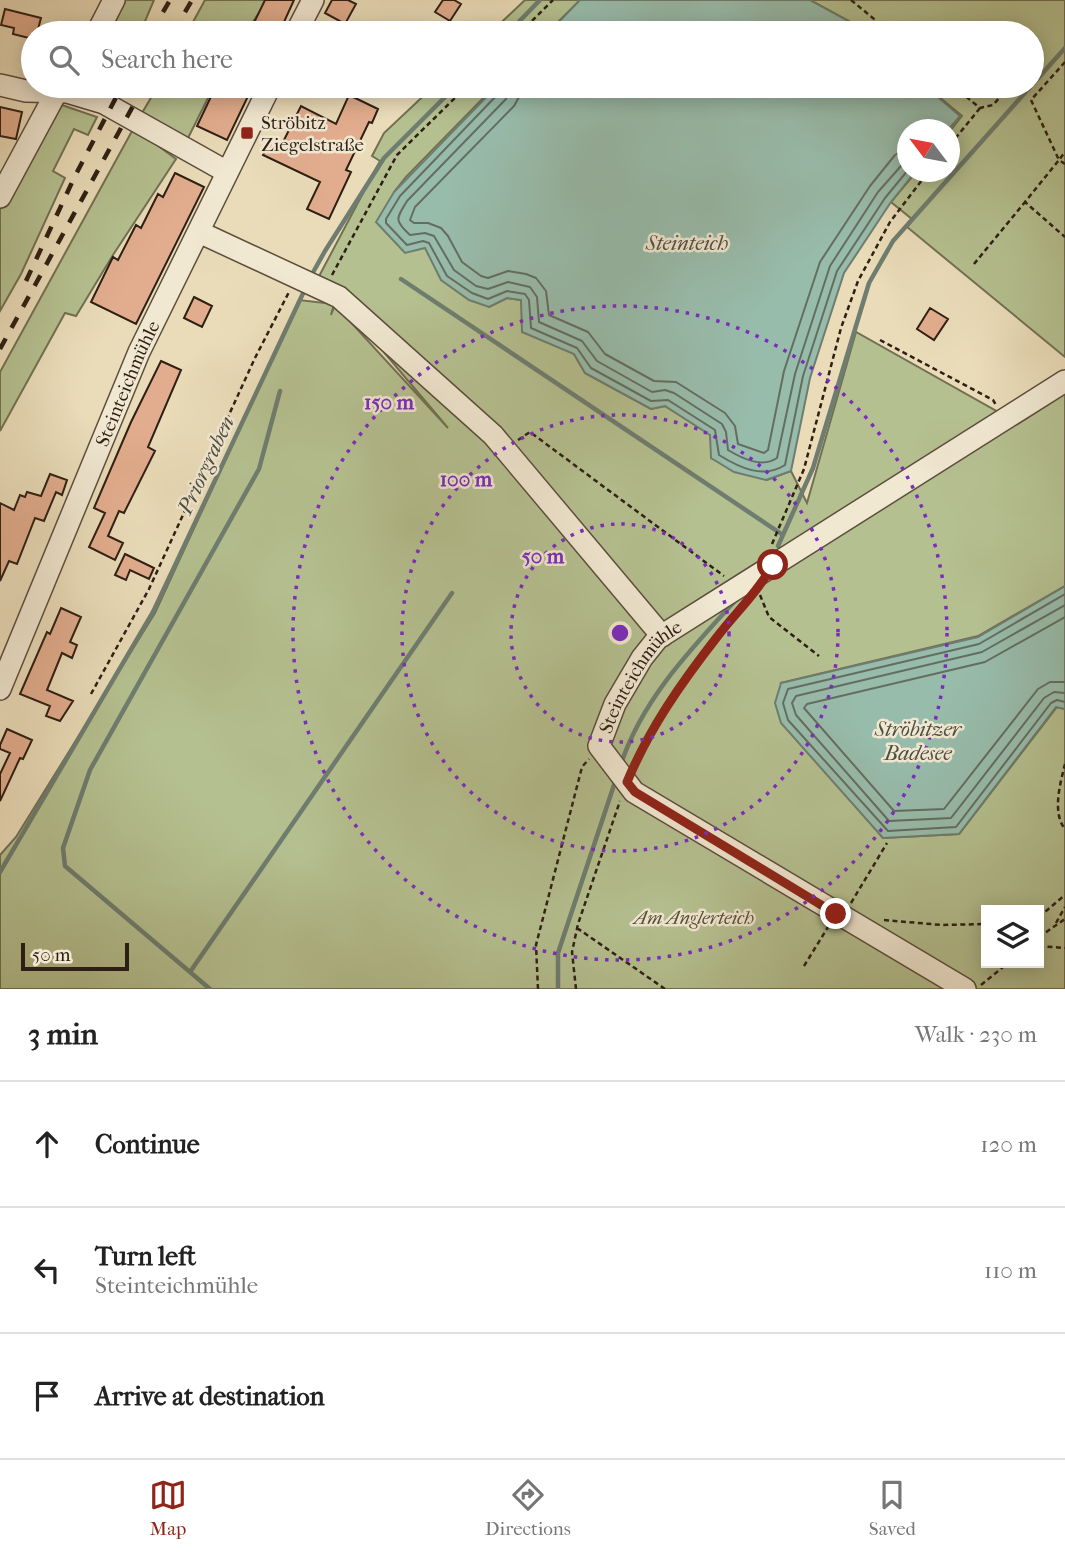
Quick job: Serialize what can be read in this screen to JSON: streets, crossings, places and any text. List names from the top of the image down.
{
  "streets": {
    "street": ["Steinteichmühle"]
  },
  "water": ["Steinteich", "Priorgraben", "Ströbitzer Badesee"],
  "parks": ["Am Anglerteich"],
  "places": {
    "transit": ["Ströbitz Ziegelstraße"]
  },
  "scale_bar": "50 m",
  "north": "top left",
  "page": {
    "search": "Search here",
    "scale": "50 m",
    "heading": ["3 min", "Walk · 230 m"],
    "list": [
      ["Continue", "120 m"],
      ["Turn left", "Steinteichmühle", "110 m"],
      "Arrive at destination"
    ],
    "nav": ["Map", "Directions", "Saved"]
  },
  "rings": ["150 m", "100 m", "50 m"]
}
